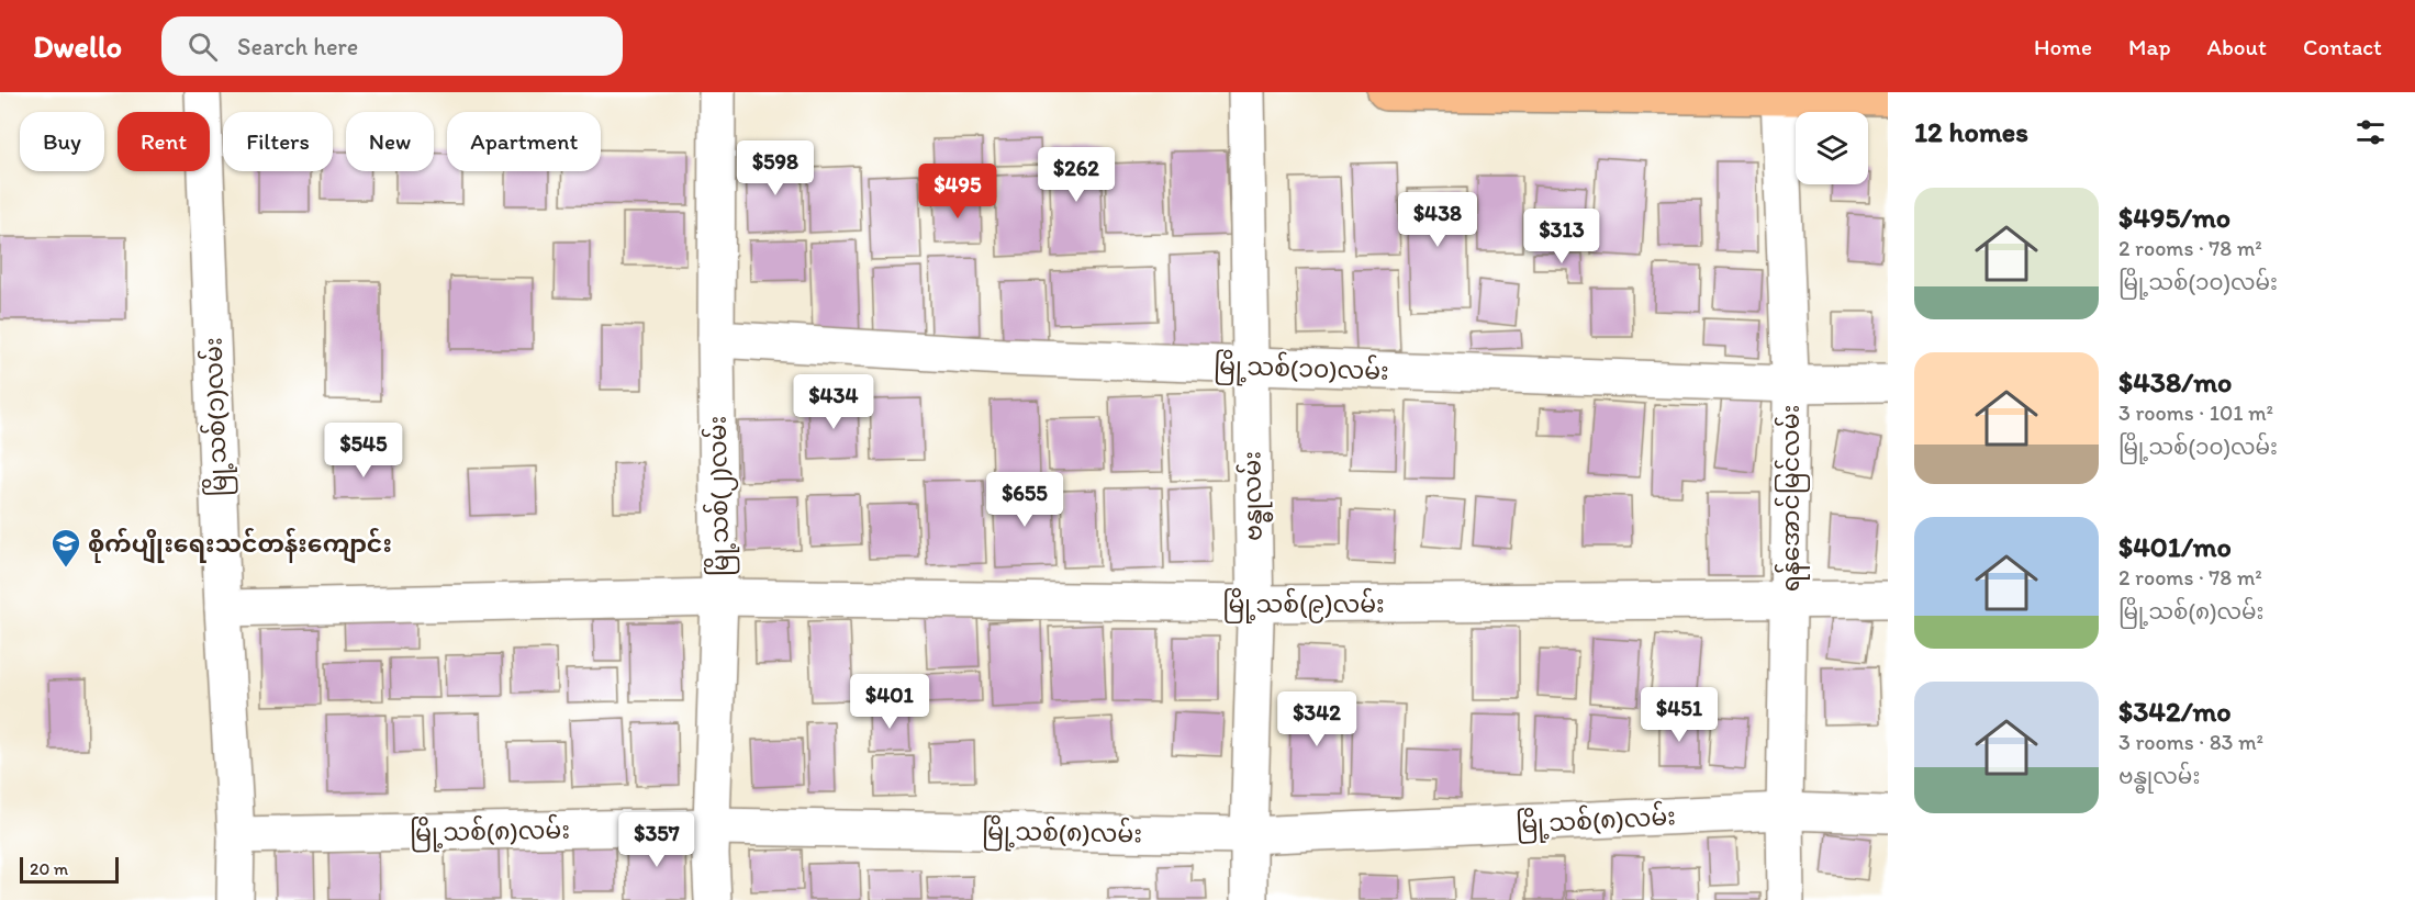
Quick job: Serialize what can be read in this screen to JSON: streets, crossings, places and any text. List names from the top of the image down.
{
  "streets": {
    "street": [
      "မြို့သစ်(၁၀)လမ်း",
      "မြို့သစ်(၁)လမ်း",
      "မြို့သစ်(၂)လမ်း",
      "ဗန္ဓုလမ်း",
      "ရန်အောင်မြင်လမ်း",
      "မြို့သစ်(၉)လမ်း",
      "မြို့သစ်(၈)လမ်း"
    ]
  },
  "crossings": [
    ["မြို့သစ်(၁၀)လမ်း", "မြို့သစ်(၂)လမ်း"],
    ["မြို့သစ်(၁၀)လမ်း", "ဗန္ဓုလမ်း"],
    ["မြို့သစ်(၁၀)လမ်း", "ရန်အောင်မြင်လမ်း"],
    ["မြို့သစ်(၁)လမ်း", "မြို့သစ်(၉)လမ်း"],
    ["မြို့သစ်(၁)လမ်း", "မြို့သစ်(၈)လမ်း"],
    ["မြို့သစ်(၂)လမ်း", "မြို့သစ်(၉)လမ်း"],
    ["မြို့သစ်(၂)လမ်း", "မြို့သစ်(၈)လမ်း"],
    ["ဗန္ဓုလမ်း", "မြို့သစ်(၉)လမ်း"],
    ["ဗန္ဓုလမ်း", "မြို့သစ်(၈)လမ်း"],
    ["ရန်အောင်မြင်လမ်း", "မြို့သစ်(၉)လမ်း"],
    ["ရန်အောင်မြင်လမ်း", "မြို့သစ်(၈)လမ်း"]
  ],
  "places": {
    "school or university": ["စိုက်ပျိုးရေးသင်တန်းကျောင်း"]
  },
  "scale_bar": "20 m",
  "page": {
    "header": "Dwello",
    "search": "Search here",
    "nav": [
      "Home",
      "Map",
      "About",
      "Contact"
    ],
    "heading": "12 homes",
    "chip": [
      "Buy",
      "Rent",
      "Filters",
      "New",
      "Apartment"
    ],
    "price": [
      "$598",
      "$262",
      "$495",
      "$438",
      "$313",
      "$434",
      "$545",
      "$655",
      "$401",
      "$451",
      "$342",
      "$357"
    ],
    "list": [
      {
        "name": "$495/mo",
        "note": "2 rooms · 78 m² · မြို့သစ်(၁၀)လမ်း"
      },
      {
        "name": "$438/mo",
        "note": "3 rooms · 101 m² · မြို့သစ်(၁၀)လမ်း"
      },
      {
        "name": "$401/mo",
        "note": "2 rooms · 78 m² · မြို့သစ်(၈)လမ်း"
      },
      {
        "name": "$342/mo",
        "note": "3 rooms · 83 m² · ဗန္ဓုလမ်း"
      }
    ],
    "scale": "20 m"
  }
}
